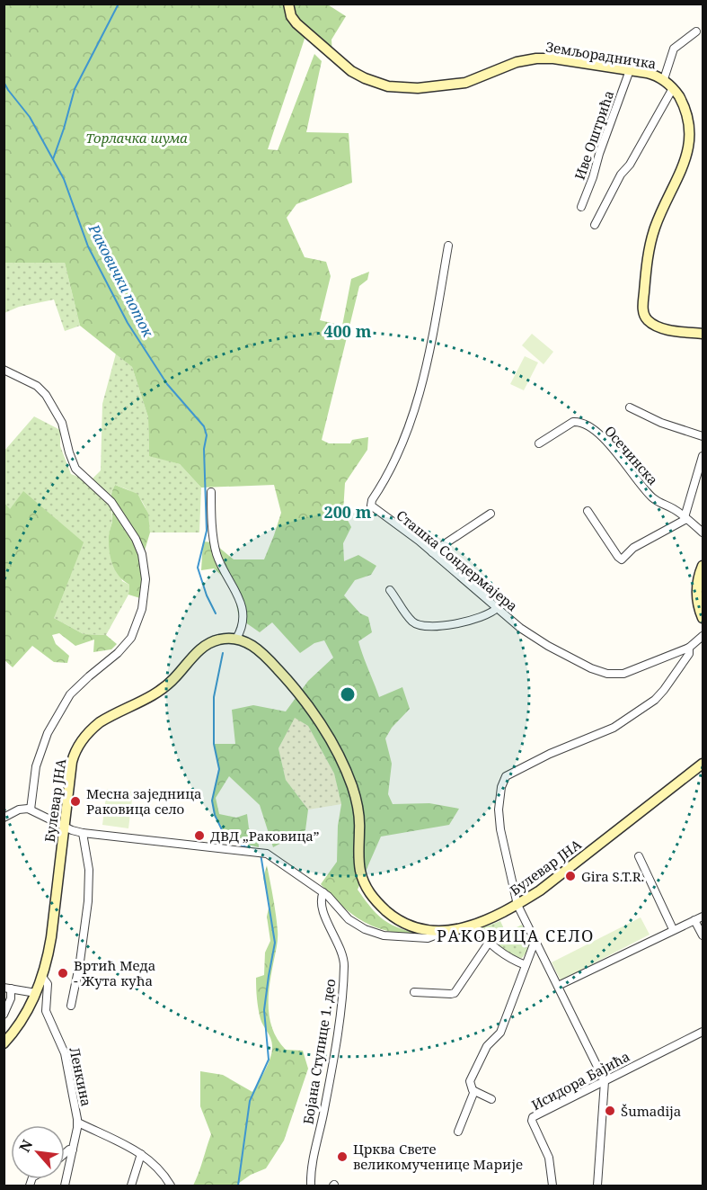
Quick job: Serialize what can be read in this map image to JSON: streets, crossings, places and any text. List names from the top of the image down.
{
  "streets": {
    "main road": ["Земљорадничка", "Булевар ЈНА"],
    "street": [
      "Иве Оштрића",
      "Осечинска",
      "Сташка Сондермајера",
      "Бојана Ступице 1. део",
      "Ленкина",
      "Исидора Бајића"
    ]
  },
  "crossings": [
    ["Земљорадничка", "Иве Оштрића"],
    ["Булевар ЈНА", "Ленкина"]
  ],
  "districts": ["РАКОВИЦА СЕЛО"],
  "water": ["Раковички поток"],
  "parks": ["Торлачка шума"],
  "places": [
    "Месна заједница Раковица село",
    "ДВД „Раковица”",
    "Gira S.T.R.",
    "Вртић Меда - Жута кућа",
    "Šumadija",
    "Црква Свете великомученице Марије"
  ],
  "north": "top left",
  "rings": ["400 m", "200 m"]
}
